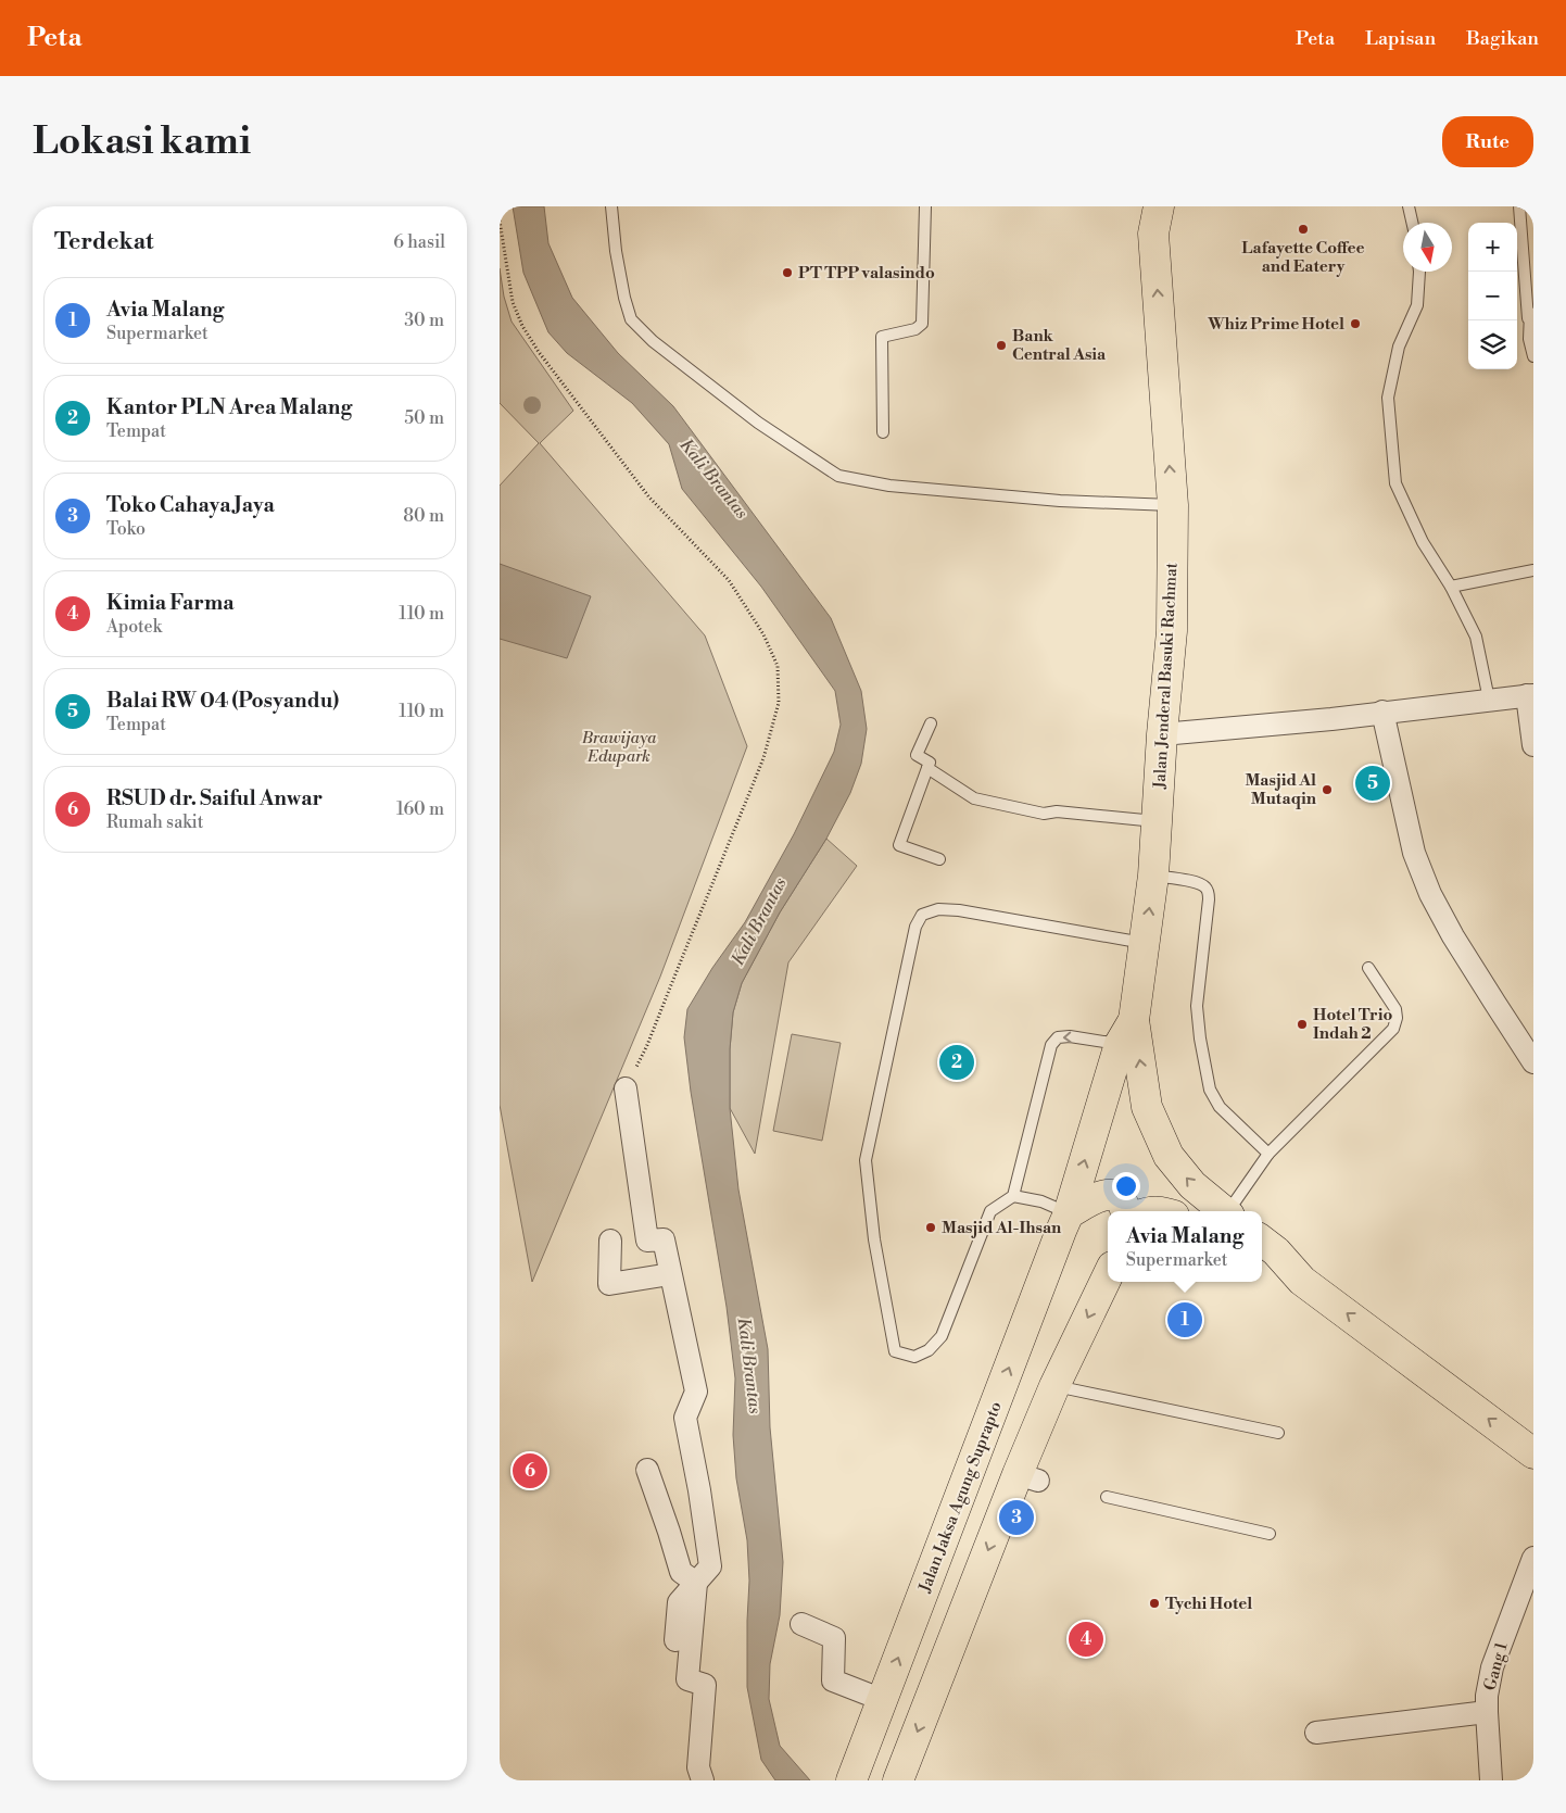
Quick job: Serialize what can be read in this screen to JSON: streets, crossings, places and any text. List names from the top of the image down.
{
  "streets": {
    "main road": ["Jalan Jenderal Basuki Rachmat", "Jalan Jaksa Agung Suprapto"],
    "street": ["Gang 1"]
  },
  "crossings": [
    ["Jalan Jenderal Basuki Rachmat", "Jalan Jaksa Agung Suprapto"]
  ],
  "one_way": ["Jalan Jenderal Basuki Rachmat"],
  "water": ["Kali Brantas"],
  "parks": ["Brawijaya Edupark"],
  "places": [
    "Lafayette Coffee and Eatery",
    "PT TPP valasindo",
    "Whiz Prime Hotel",
    "Bank Central Asia",
    "Masjid Al Mutaqin",
    "Hotel Trio Indah 2",
    "Masjid Al-Ihsan",
    "Tychi Hotel"
  ],
  "north": "bottom",
  "page": {
    "header": "Peta",
    "nav": ["Peta", "Lapisan", "Bagikan"],
    "buttons": "Rute",
    "title": "Lokasi kami",
    "heading": ["Terdekat", "6 hasil"],
    "map_buttons": ["+", "−"],
    "list": [
      {
        "mark": "1",
        "name": "Avia Malang",
        "note": "Supermarket",
        "value": "30 m"
      },
      {
        "mark": "2",
        "name": "Kantor PLN Area Malang",
        "note": "Tempat",
        "value": "50 m"
      },
      {
        "mark": "3",
        "name": "Toko Cahaya Jaya",
        "note": "Toko",
        "value": "80 m"
      },
      {
        "mark": "4",
        "name": "Kimia Farma",
        "note": "Apotek",
        "value": "110 m"
      },
      {
        "mark": "5",
        "name": "Balai RW 04 (Posyandu)",
        "note": "Tempat",
        "value": "110 m"
      },
      {
        "mark": "6",
        "name": "RSUD dr. Saiful Anwar",
        "note": "Rumah sakit",
        "value": "160 m"
      }
    ],
    "pins": [
      "5",
      "2",
      "1",
      "6",
      "3",
      "4"
    ],
    "popup": ["Avia Malang", "Supermarket"]
  }
}
